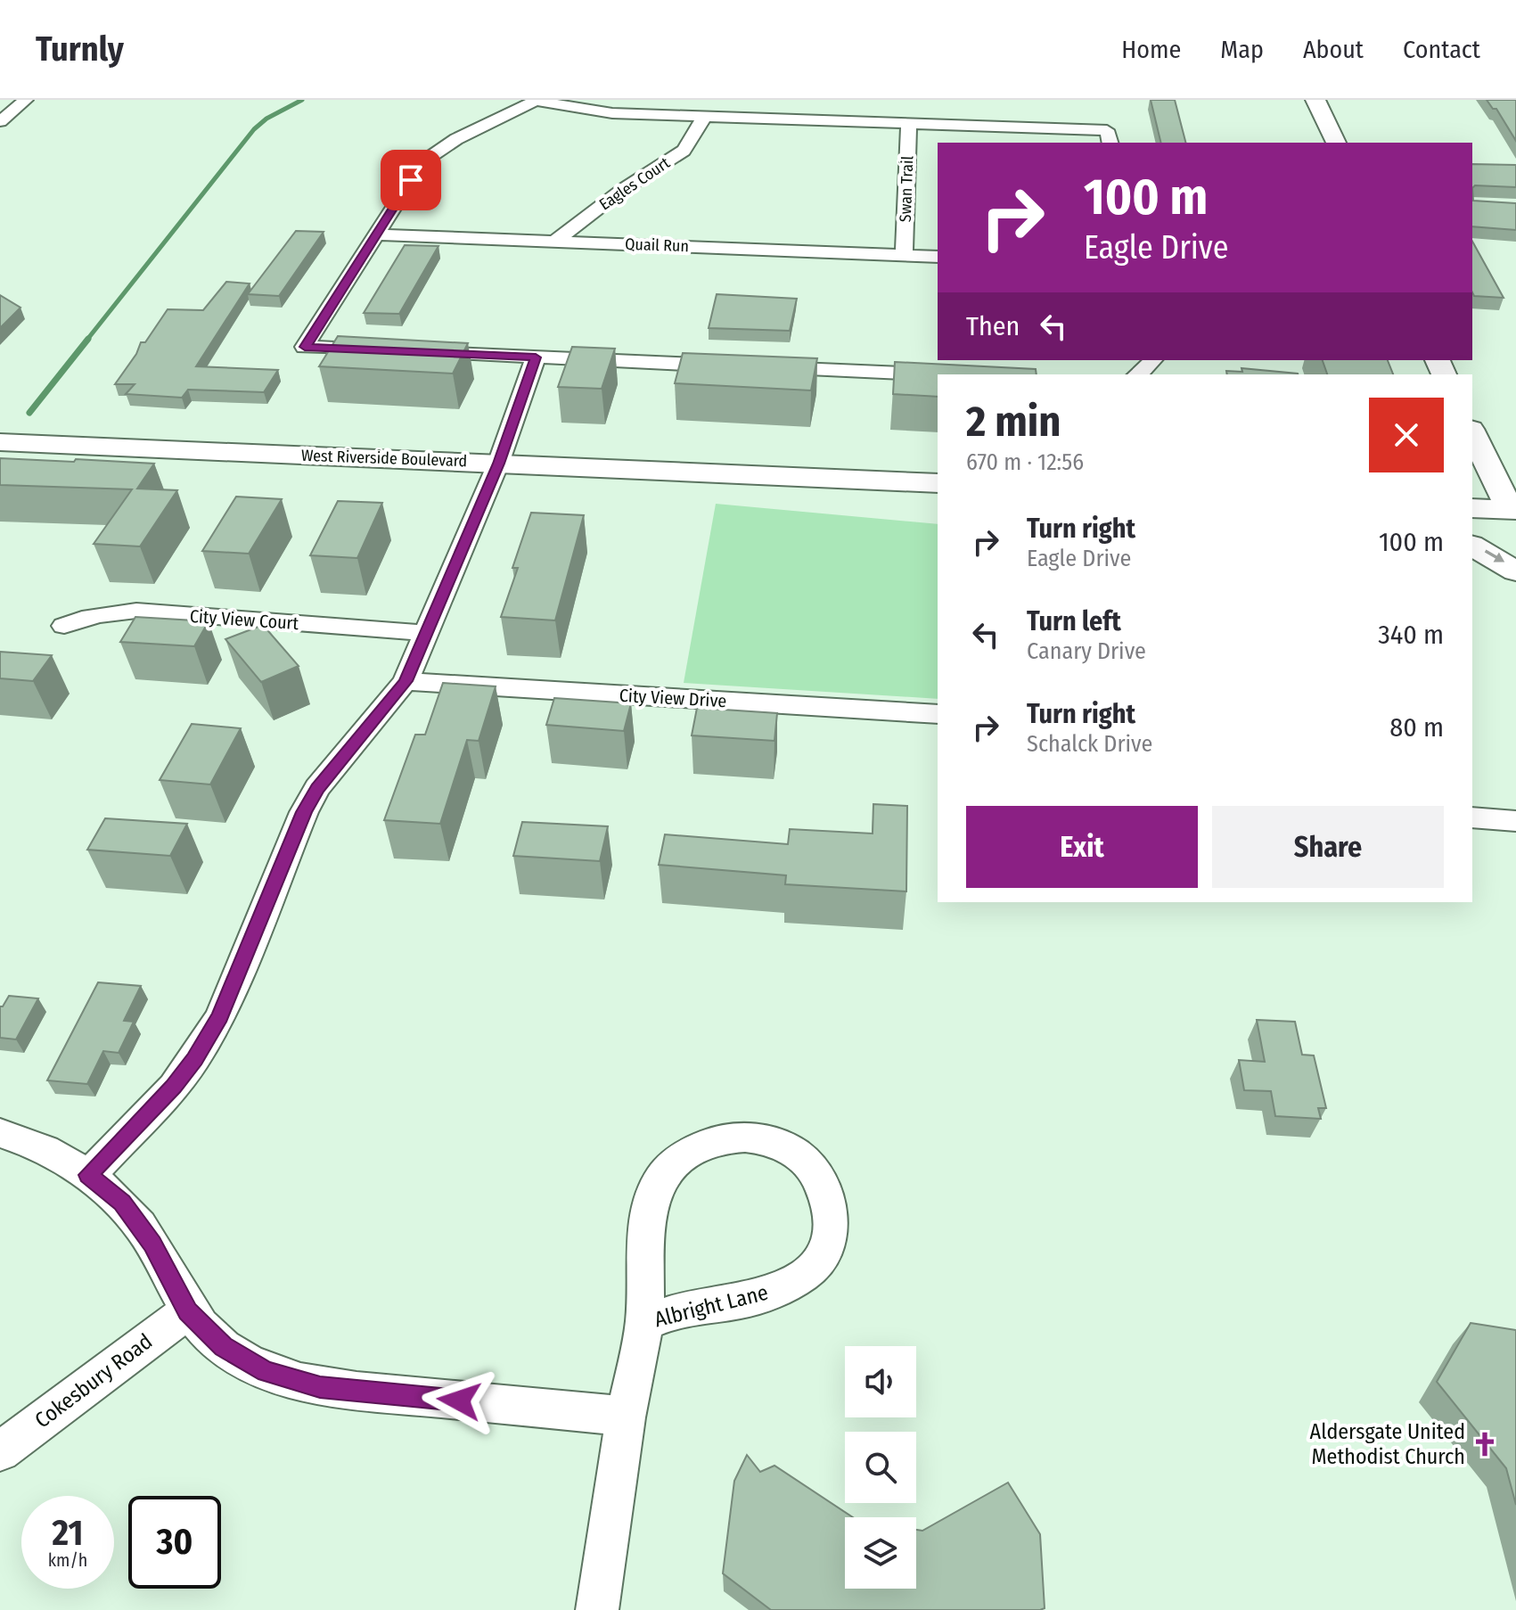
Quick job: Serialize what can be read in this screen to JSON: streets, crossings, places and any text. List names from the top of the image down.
{
  "streets": {
    "main road": ["West Riverside Boulevard"],
    "street": [
      "Eagles Court",
      "Swan Trail",
      "Quail Run",
      "City View Court",
      "City View Drive",
      "Albright Lane",
      "Cokesbury Road"
    ]
  },
  "crossings": [
    ["Eagles Court", "Quail Run"],
    ["Swan Trail", "Quail Run"]
  ],
  "places": {
    "church": ["Aldersgate United Methodist Church"]
  },
  "page": {
    "header": "Turnly",
    "nav": [
      "Home",
      "Map",
      "About",
      "Contact"
    ],
    "turn": ["100 m", "Eagle Drive"],
    "then": "Then",
    "heading": ["2 min", "670 m · 12:56"],
    "list": [
      {
        "name": "Turn right",
        "note": "Eagle Drive",
        "value": "100 m"
      },
      {
        "name": "Turn left",
        "note": "Canary Drive",
        "value": "340 m"
      },
      {
        "name": "Turn right",
        "note": "Schalck Drive",
        "value": "80 m"
      }
    ],
    "buttons": ["Exit", "Share"],
    "speed": "21 km/h",
    "limit": "30"
  }
}
